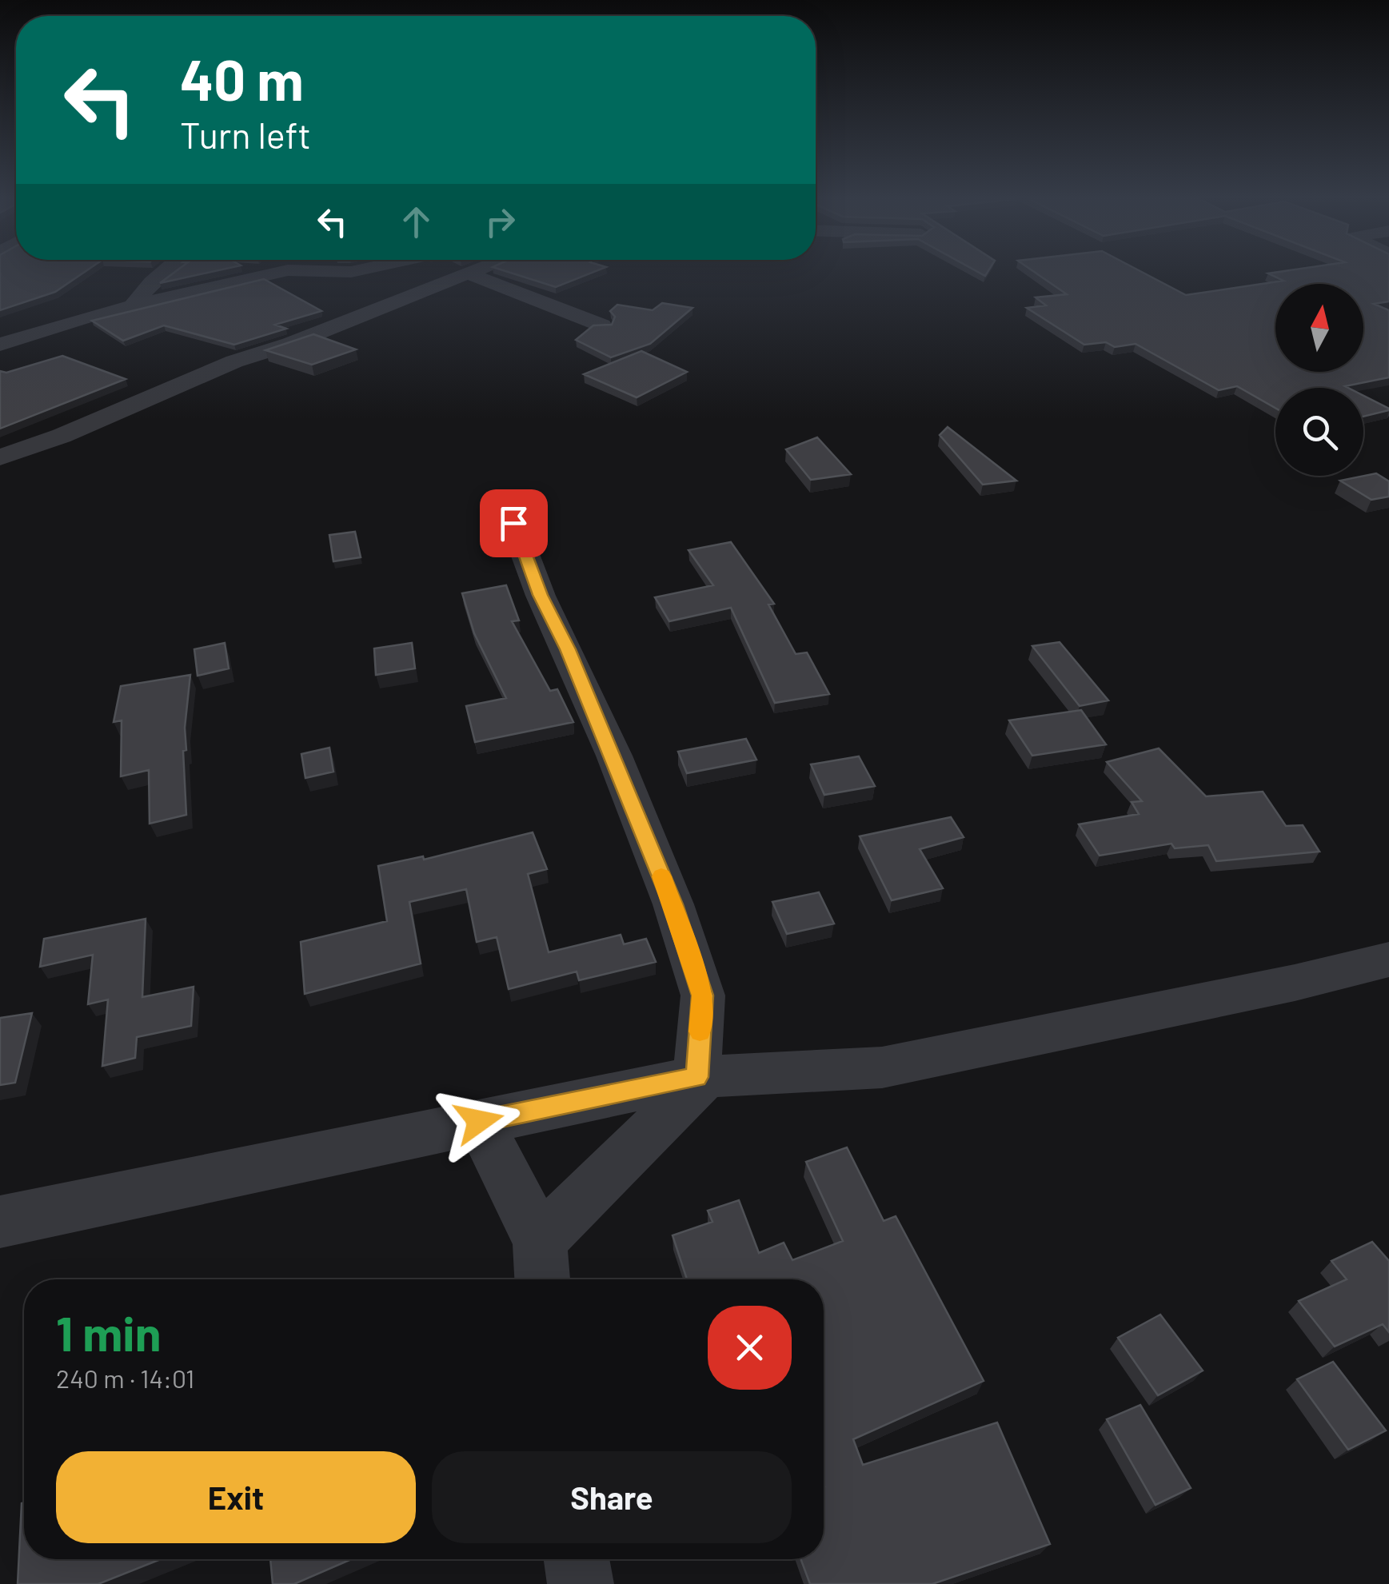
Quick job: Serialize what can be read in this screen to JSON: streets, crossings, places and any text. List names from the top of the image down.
{
  "north": "top",
  "page": {
    "turn": ["40 m", "Turn left"],
    "heading": ["1 min", "240 m · 14:01"],
    "buttons": ["Exit", "Share"]
  }
}
